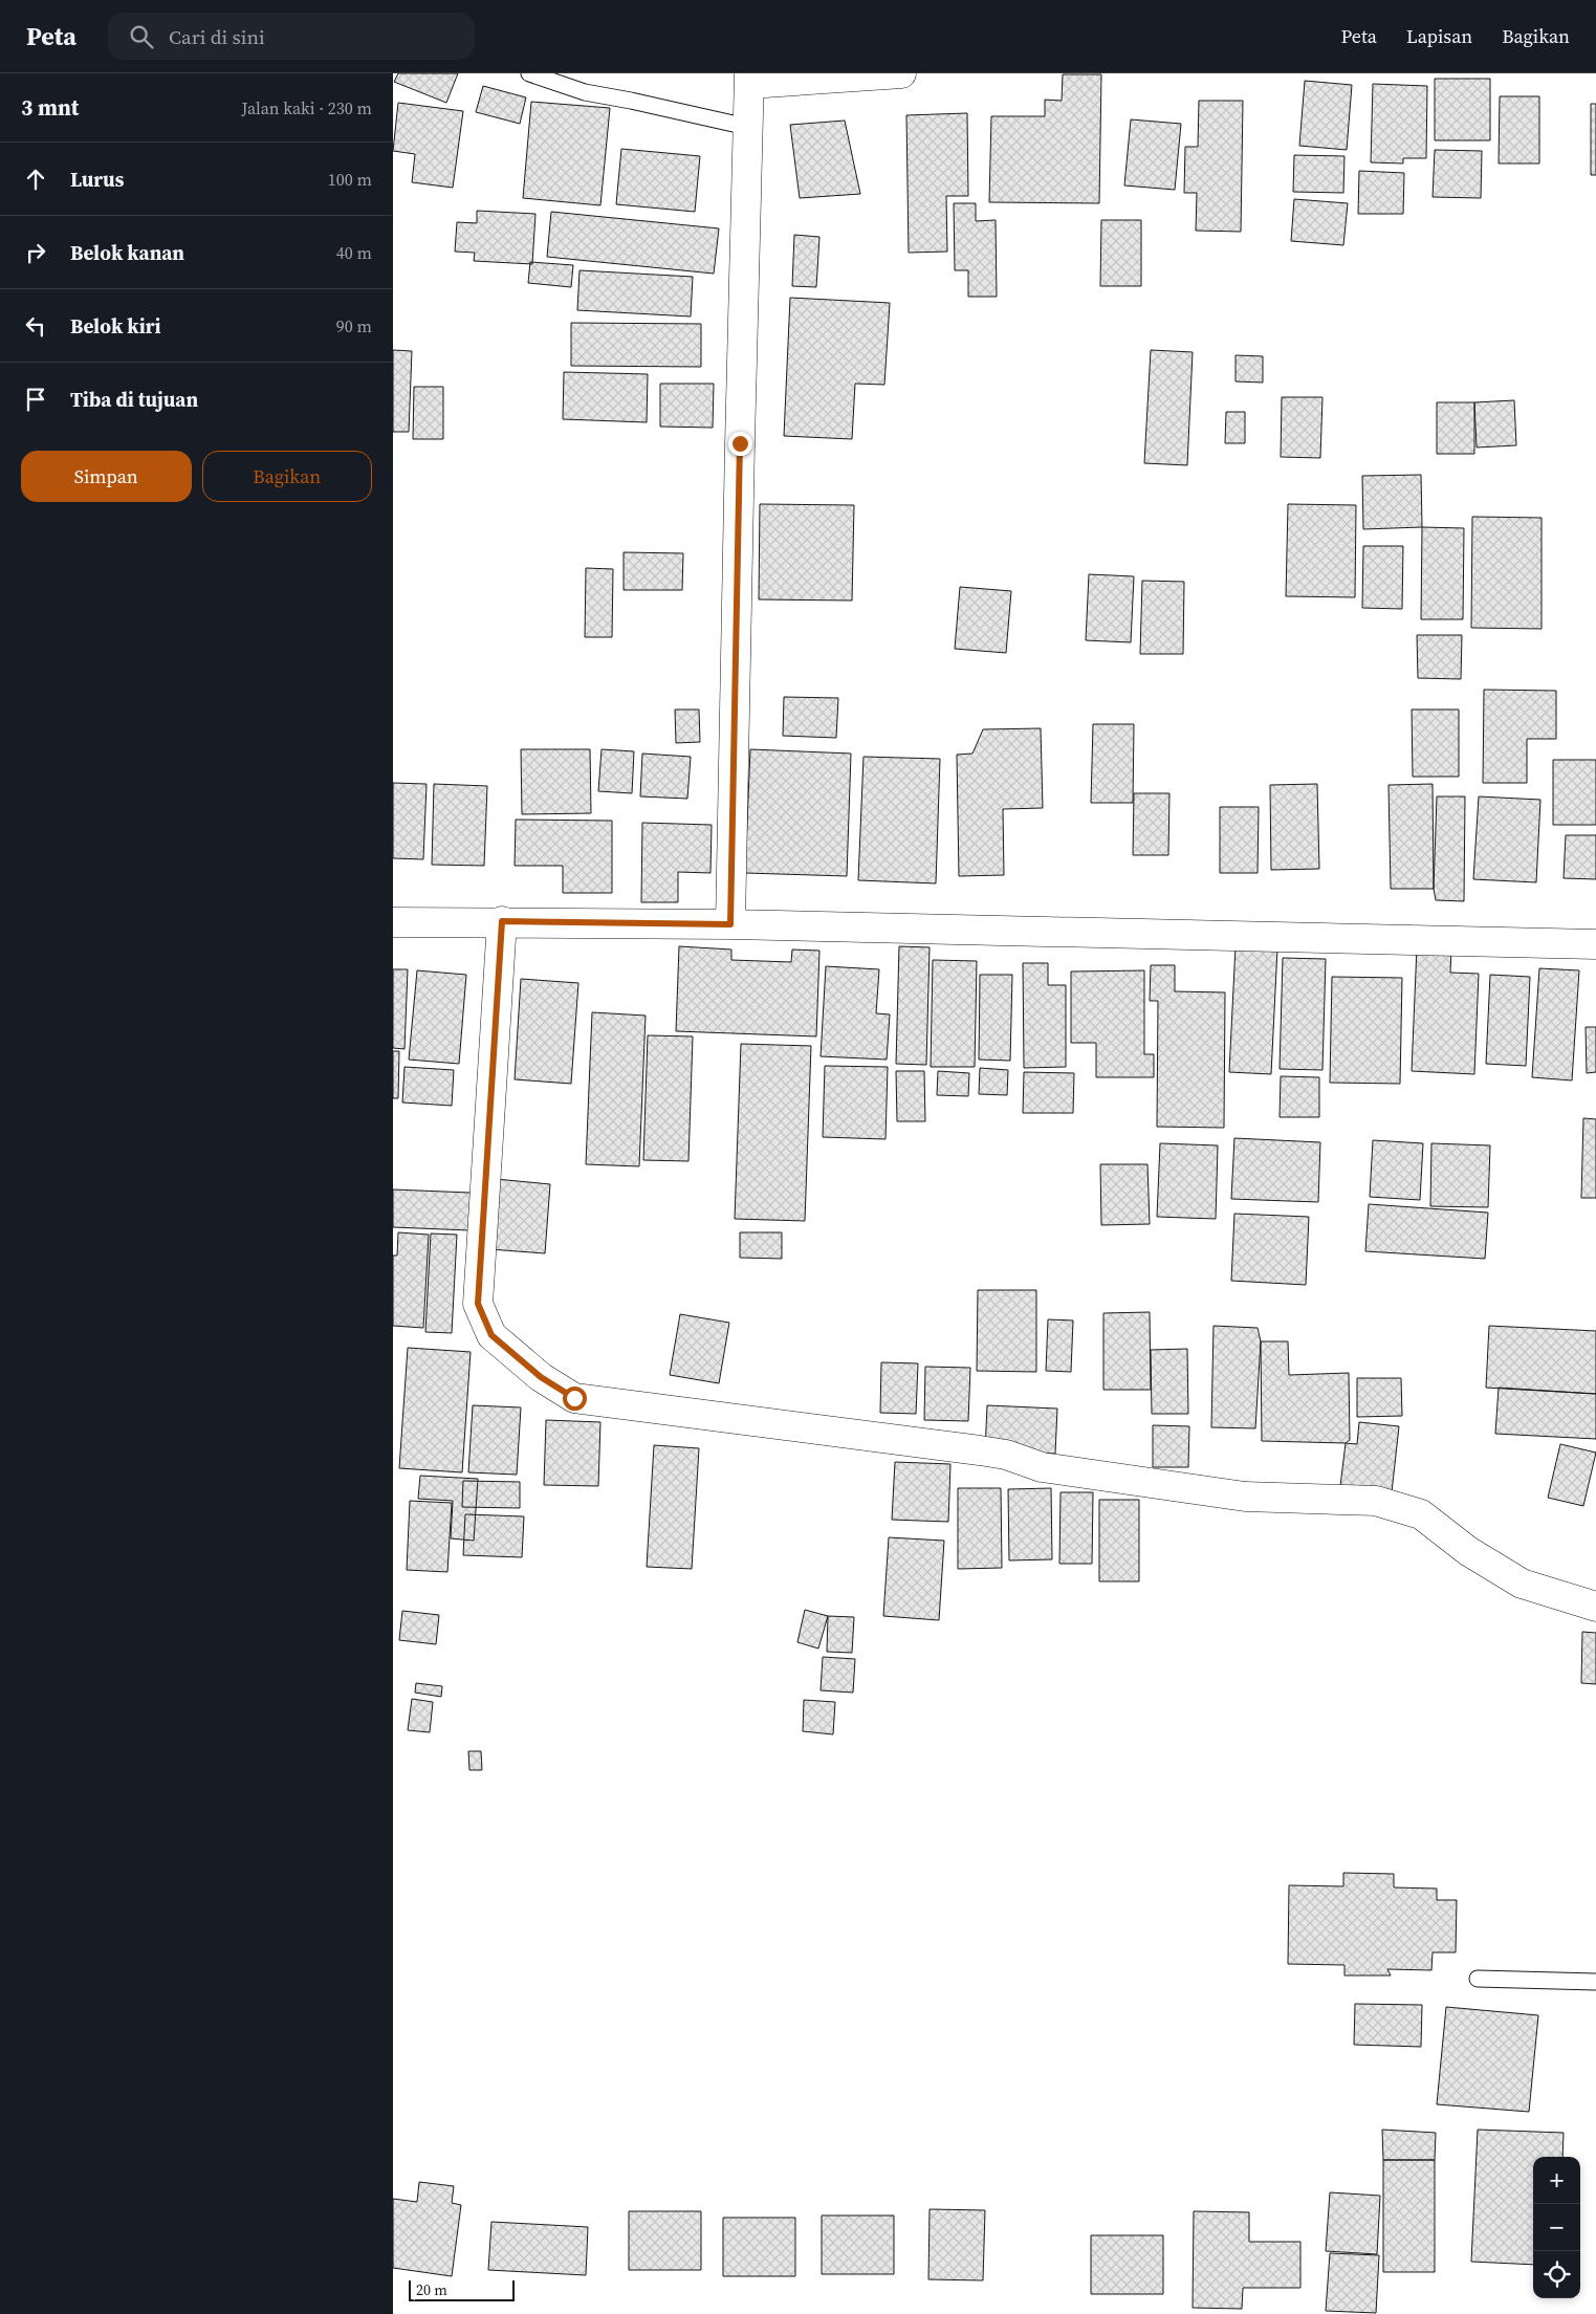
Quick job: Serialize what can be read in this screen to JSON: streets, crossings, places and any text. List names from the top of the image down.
{
  "scale_bar": "20 m",
  "page": {
    "header": "Peta",
    "search": "Cari di sini",
    "nav": ["Peta", "Lapisan", "Bagikan"],
    "heading": ["3 mnt", "Jalan kaki · 230 m"],
    "list": [
      ["Lurus", "100 m"],
      ["Belok kanan", "40 m"],
      ["Belok kiri", "90 m"],
      "Tiba di tujuan"
    ],
    "buttons": ["Simpan", "Bagikan"],
    "map_buttons": ["+", "−"],
    "scale": "20 m"
  }
}
